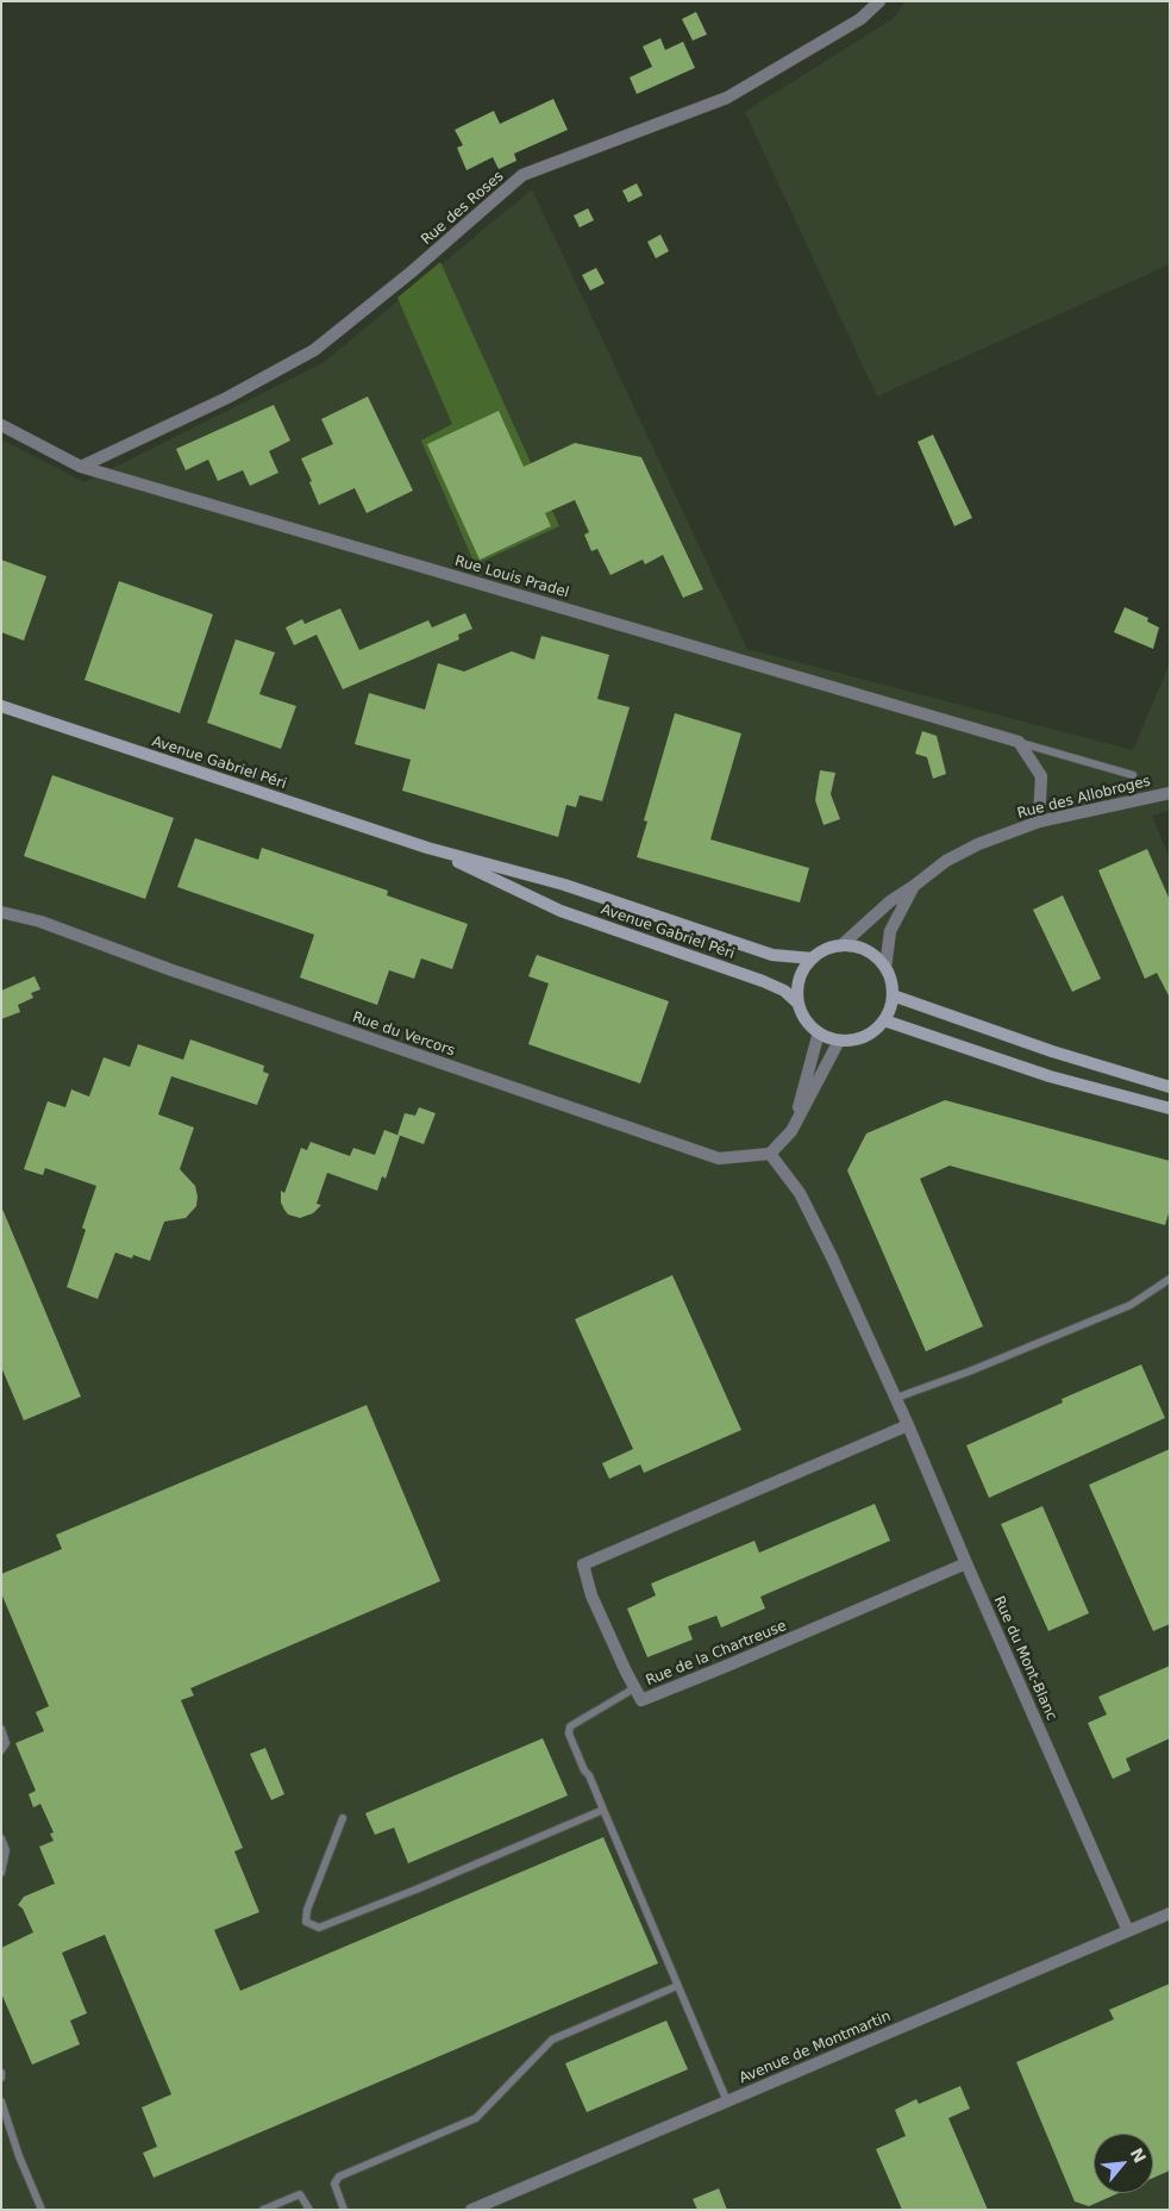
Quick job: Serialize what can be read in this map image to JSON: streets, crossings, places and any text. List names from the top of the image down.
{
  "streets": {
    "main road": ["Avenue Gabriel Péri"],
    "street": [
      "Rue des Roses",
      "Rue Louis Pradel",
      "Rue des Allobroges",
      "Rue du Vercors",
      "Rue de la Chartreuse",
      "Rue du Mont-Blanc",
      "Avenue de Montmartin"
    ]
  },
  "crossings": [
    ["Rue des Roses", "Rue Louis Pradel"],
    ["Avenue Gabriel Péri", "Rue des Allobroges"],
    ["Rue du Vercors", "Rue du Mont-Blanc"],
    ["Rue de la Chartreuse", "Rue du Mont-Blanc"],
    ["Rue du Mont-Blanc", "Avenue de Montmartin"]
  ],
  "north": "top right"
}
